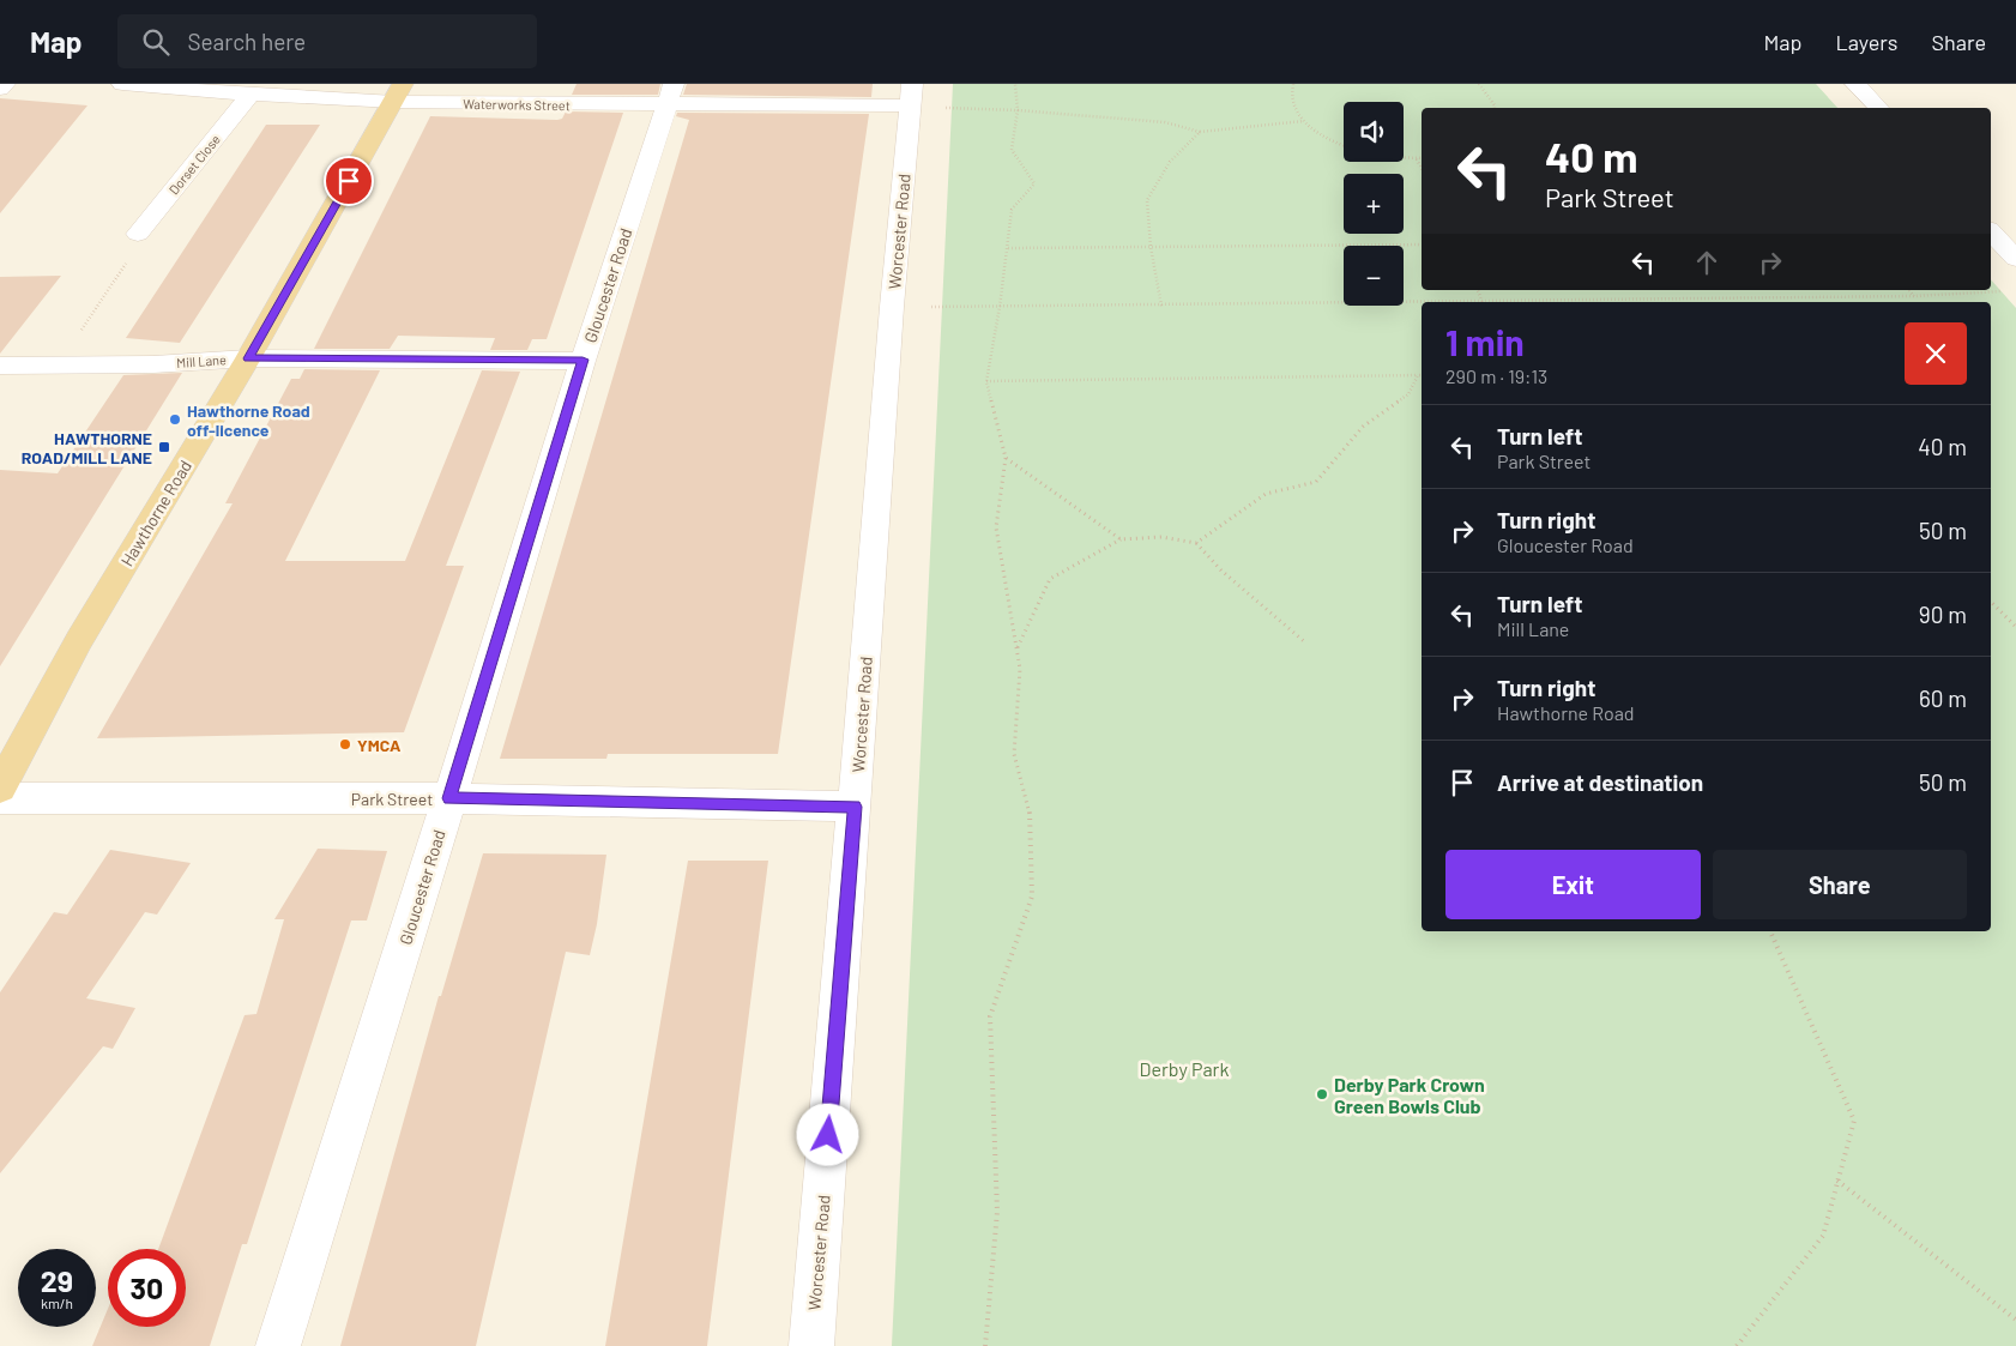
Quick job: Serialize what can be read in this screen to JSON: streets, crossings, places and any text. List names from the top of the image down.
{
  "streets": {
    "main road": ["Hawthorne Road"],
    "street": [
      "Waterworks Street",
      "Dorset Close",
      "Worcester Road",
      "Gloucester Road",
      "Mill Lane",
      "Park Street"
    ]
  },
  "crossings": [
    ["Waterworks Street", "Dorset Close"],
    ["Waterworks Street", "Worcester Road"],
    ["Waterworks Street", "Gloucester Road"],
    ["Waterworks Street", "Hawthorne Road"],
    ["Worcester Road", "Park Street"],
    ["Gloucester Road", "Mill Lane"],
    ["Gloucester Road", "Park Street"],
    ["Mill Lane", "Hawthorne Road"]
  ],
  "parks": ["Derby Park"],
  "places": {
    "other": ["Hawthorne Road off-licence", "YMCA", "Derby Park Crown Green Bowls Club"],
    "transit": ["HAWTHORNE ROAD/MILL LANE"]
  },
  "page": {
    "header": "Map",
    "search": "Search here",
    "nav": ["Map", "Layers", "Share"],
    "map_buttons": ["+", "−"],
    "turn": ["40 m", "Park Street"],
    "heading": ["1 min", "290 m · 19:13"],
    "list": [
      {
        "name": "Turn left",
        "note": "Park Street",
        "value": "40 m"
      },
      {
        "name": "Turn right",
        "note": "Gloucester Road",
        "value": "50 m"
      },
      {
        "name": "Turn left",
        "note": "Mill Lane",
        "value": "90 m"
      },
      {
        "name": "Turn right",
        "note": "Hawthorne Road",
        "value": "60 m"
      },
      {
        "name": "Arrive at destination",
        "value": "50 m"
      }
    ],
    "buttons": ["Exit", "Share"],
    "speed": "29 km/h",
    "limit": "30"
  }
}
